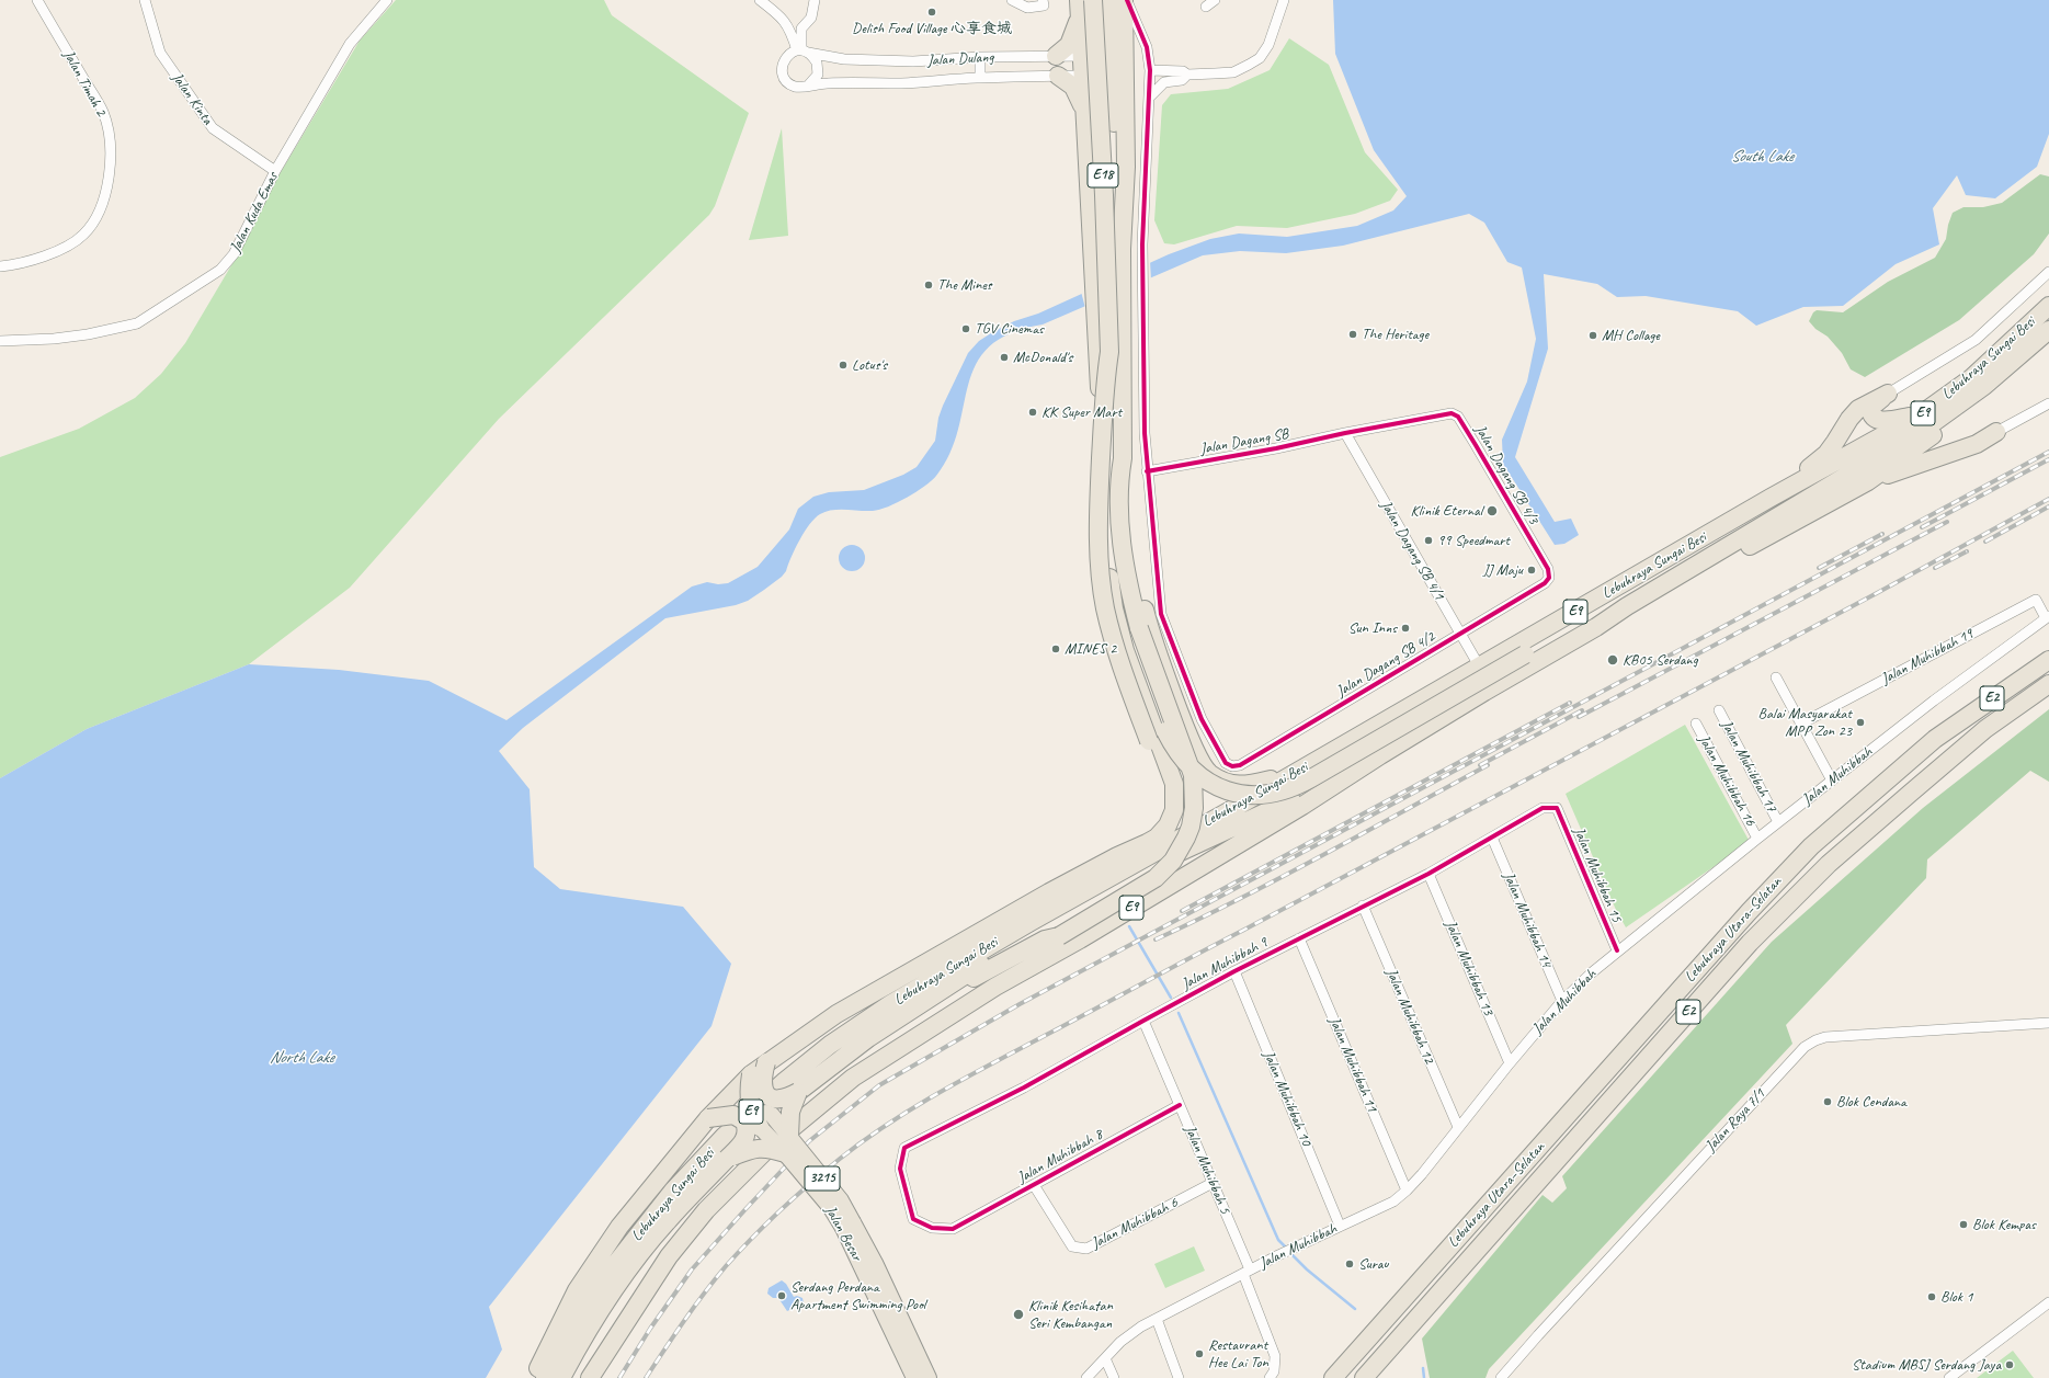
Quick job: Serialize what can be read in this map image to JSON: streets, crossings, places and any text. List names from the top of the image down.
{
  "streets": {
    "highway": [
      "E18",
      "Lebuhraya Sungai Besi",
      "E9",
      "E2",
      "Lebuhraya Utara–Selatan"
    ],
    "main road": ["3215", "Jalan Besar"],
    "street": [
      "Jalan Dulang",
      "Jalan Timah 2",
      "Jalan Kinta",
      "Jalan Kuda Emas",
      "Jalan Dagang SB",
      "Jalan Dagang SB 4/3",
      "Jalan Dagang SB 4/1",
      "Jalan Muhibbah 19",
      "Jalan Dagang SB 4/2",
      "Jalan Muhibbah 17",
      "Jalan Muhibbah",
      "Jalan Muhibbah 16",
      "Jalan Muhibbah 15",
      "Jalan Muhibbah 14",
      "Jalan Muhibbah 9",
      "Jalan Muhibbah 13",
      "Jalan Muhibbah 12",
      "Jalan Muhibbah 11",
      "Jalan Muhibbah 10",
      "Jalan Raya 7/1",
      "Jalan Muhibbah 8",
      "Jalan Muhibbah 5",
      "Jalan Muhibbah 6"
    ]
  },
  "crossings": [
    ["Jalan Kinta", "Jalan Kuda Emas"],
    ["Lebuhraya Sungai Besi", "Jalan Dagang SB 4/1"],
    ["Jalan Dagang SB", "Jalan Dagang SB 4/3"],
    ["Jalan Dagang SB", "Jalan Dagang SB 4/1"],
    ["Jalan Dagang SB", "Jalan Dagang SB 4/2"],
    ["Jalan Dagang SB 4/3", "Jalan Dagang SB 4/1"],
    ["Jalan Dagang SB 4/3", "Jalan Dagang SB 4/2"],
    ["Jalan Dagang SB 4/1", "Jalan Dagang SB 4/2"],
    ["Jalan Muhibbah 19", "Jalan Muhibbah"],
    ["Jalan Muhibbah 17", "Jalan Muhibbah"],
    ["Jalan Muhibbah", "Jalan Muhibbah 16"],
    ["Jalan Muhibbah", "Jalan Muhibbah 15"],
    ["Jalan Muhibbah", "Jalan Muhibbah 14"],
    ["Jalan Muhibbah", "Jalan Muhibbah 13"],
    ["Jalan Muhibbah", "Jalan Muhibbah 12"],
    ["Jalan Muhibbah", "Jalan Muhibbah 11"],
    ["Jalan Muhibbah", "Jalan Muhibbah 10"],
    ["Jalan Muhibbah", "Jalan Muhibbah 5"],
    ["Jalan Muhibbah 15", "Jalan Muhibbah 9"],
    ["Jalan Muhibbah 14", "Jalan Muhibbah 9"],
    ["Jalan Muhibbah 9", "Jalan Muhibbah 13"],
    ["Jalan Muhibbah 9", "Jalan Muhibbah 12"],
    ["Jalan Muhibbah 9", "Jalan Muhibbah 11"],
    ["Jalan Muhibbah 9", "Jalan Muhibbah 10"],
    ["Jalan Muhibbah 9", "Jalan Muhibbah 8"],
    ["Jalan Muhibbah 9", "Jalan Muhibbah 5"],
    ["Jalan Muhibbah 8", "Jalan Muhibbah 5"],
    ["Jalan Muhibbah 8", "Jalan Muhibbah 6"],
    ["Jalan Muhibbah 5", "Jalan Muhibbah 6"]
  ],
  "water": ["South Lake", "North Lake"],
  "places": [
    "Delish Food Village 心享食城",
    "The Mines",
    "TGV Cinemas",
    "The Heritage",
    "MH Collage",
    "McDonald's",
    "Lotus's",
    "KK Super Mart",
    "Klinik Eternal",
    "99 Speedmart",
    "JJ Maju",
    "Sun Inns",
    "MINES 2",
    "KB05 Serdang",
    "Balai Masyarakat MPP Zon 23",
    "Blok Cendana",
    "Blok Kempas",
    "Surau",
    "Serdang Perdana Apartment Swimming Pool",
    "Blok 1",
    "Klinik Kesihatan Seri Kembangan",
    "Restaurant Hee Lai Ton",
    "Stadium MBSJ Serdang Jaya"
  ]
}
